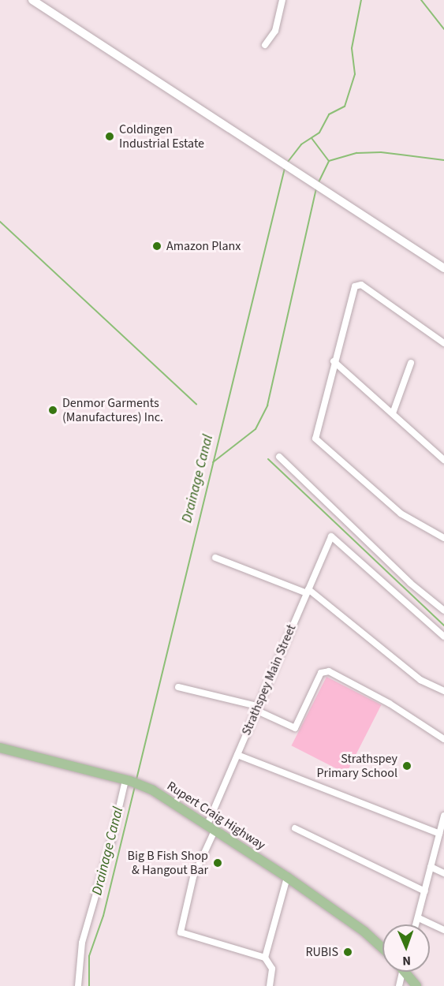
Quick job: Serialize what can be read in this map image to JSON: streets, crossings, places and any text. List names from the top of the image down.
{
  "streets": {
    "main road": ["Rupert Craig Highway"],
    "street": ["Strathspey Main Street"]
  },
  "crossings": [
    ["Strathspey Main Street", "Rupert Craig Highway"]
  ],
  "water": ["Drainage Canal"],
  "places": [
    "Coldingen Industrial Estate",
    "Amazon Planx",
    "Denmor Garments (Manufactures) Inc.",
    "Strathspey Primary School",
    "Big B Fish Shop & Hangout Bar",
    "RUBIS"
  ],
  "north": "bottom"
}
